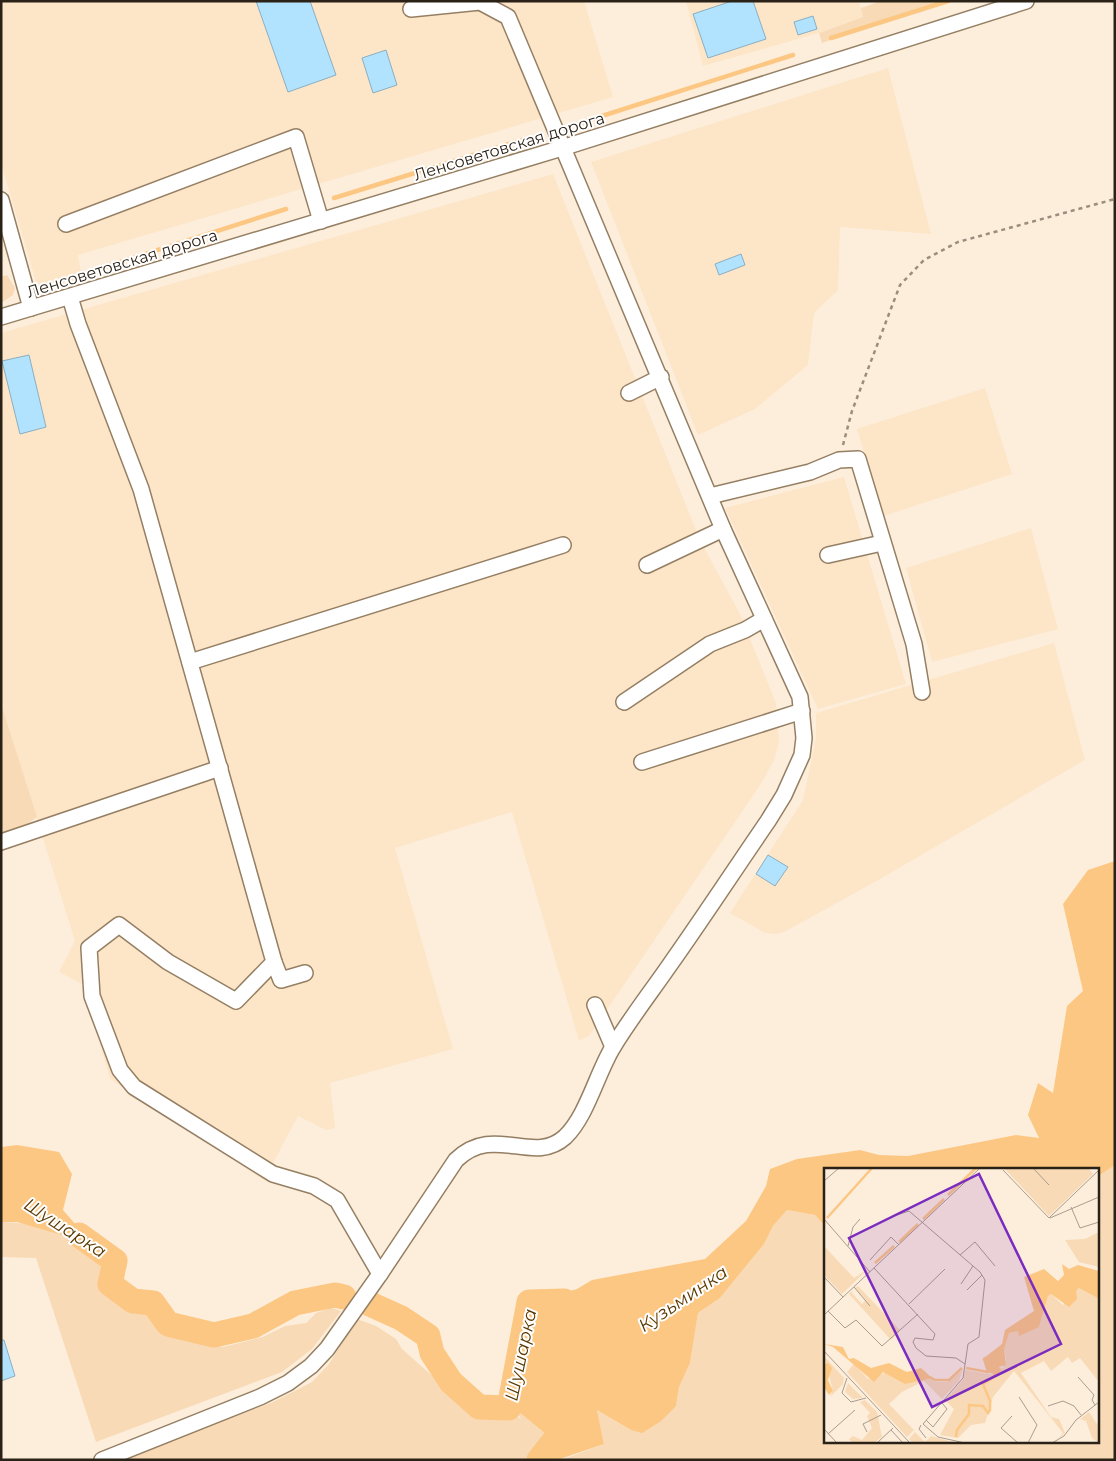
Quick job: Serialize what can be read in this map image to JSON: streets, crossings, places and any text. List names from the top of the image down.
{
  "streets": {
    "street": ["Ленсоветовская дорога"]
  },
  "water": ["Шушарка", "Кузьминка"]
}
